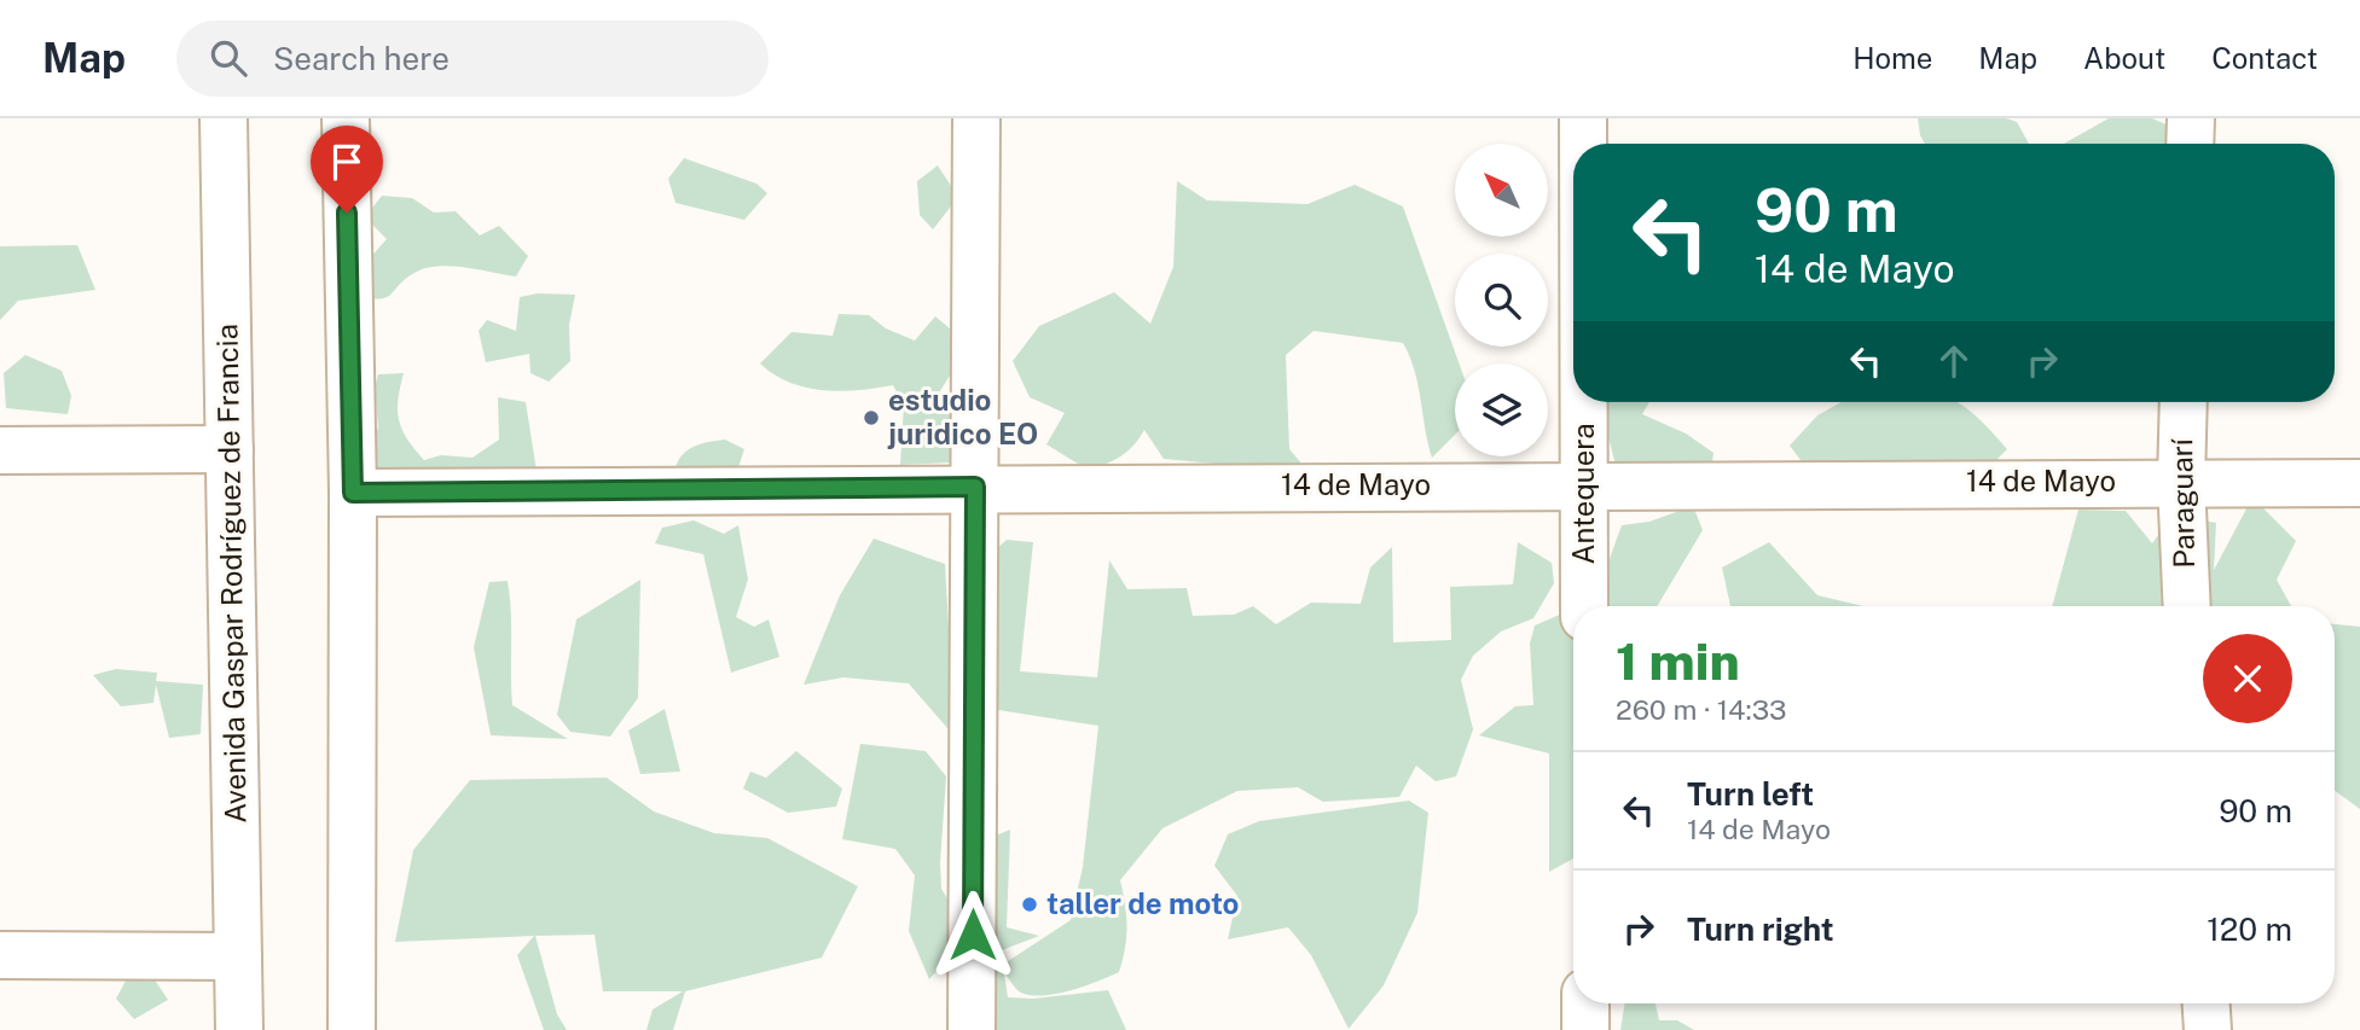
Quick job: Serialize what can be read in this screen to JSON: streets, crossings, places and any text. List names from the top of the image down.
{
  "streets": {
    "street": [
      "14 de Mayo",
      "Antequera",
      "Paraguarí",
      "Avenida Gaspar Rodríguez de Francia"
    ]
  },
  "crossings": [
    ["14 de Mayo", "Antequera"],
    ["14 de Mayo", "Paraguarí"]
  ],
  "places": ["estudio juridico EO", "taller de moto"],
  "north": "top left",
  "page": {
    "header": "Map",
    "search": "Search here",
    "nav": [
      "Home",
      "Map",
      "About",
      "Contact"
    ],
    "turn": ["90 m", "14 de Mayo"],
    "heading": ["1 min", "260 m · 14:33"],
    "list": [
      {
        "name": "Turn left",
        "note": "14 de Mayo",
        "value": "90 m"
      },
      {
        "name": "Turn right",
        "value": "120 m"
      }
    ]
  }
}
